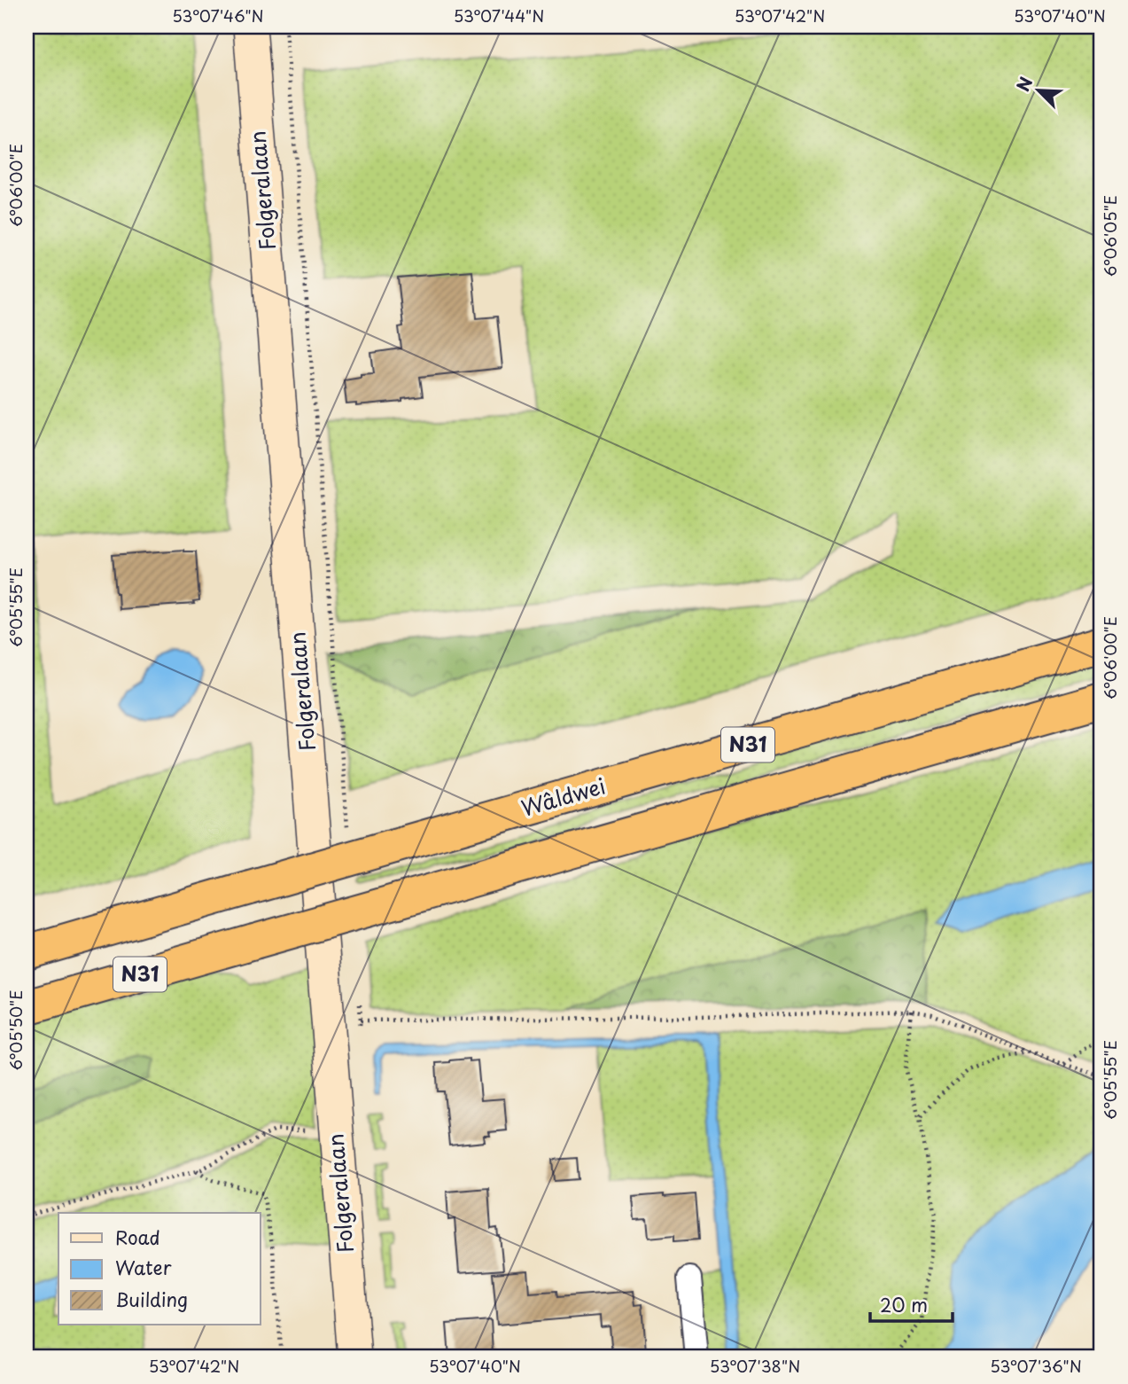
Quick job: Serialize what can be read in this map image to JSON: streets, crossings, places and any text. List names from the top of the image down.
{
  "streets": {
    "highway": ["N31", "Wâldwei"],
    "main road": ["Folgeralaan"]
  },
  "legend": ["Road", "Water", "Building"],
  "scale_bar": "20 m",
  "north": "top left",
  "coordinates": [
    "53°07'46\"N",
    "53°07'44\"N",
    "53°07'42\"N",
    "53°07'40\"N",
    "6°06'00\"E",
    "6°06'05\"E",
    "6°05'55\"E",
    "6°05'50\"E",
    "53°07'38\"N",
    "53°07'36\"N"
  ]
}
